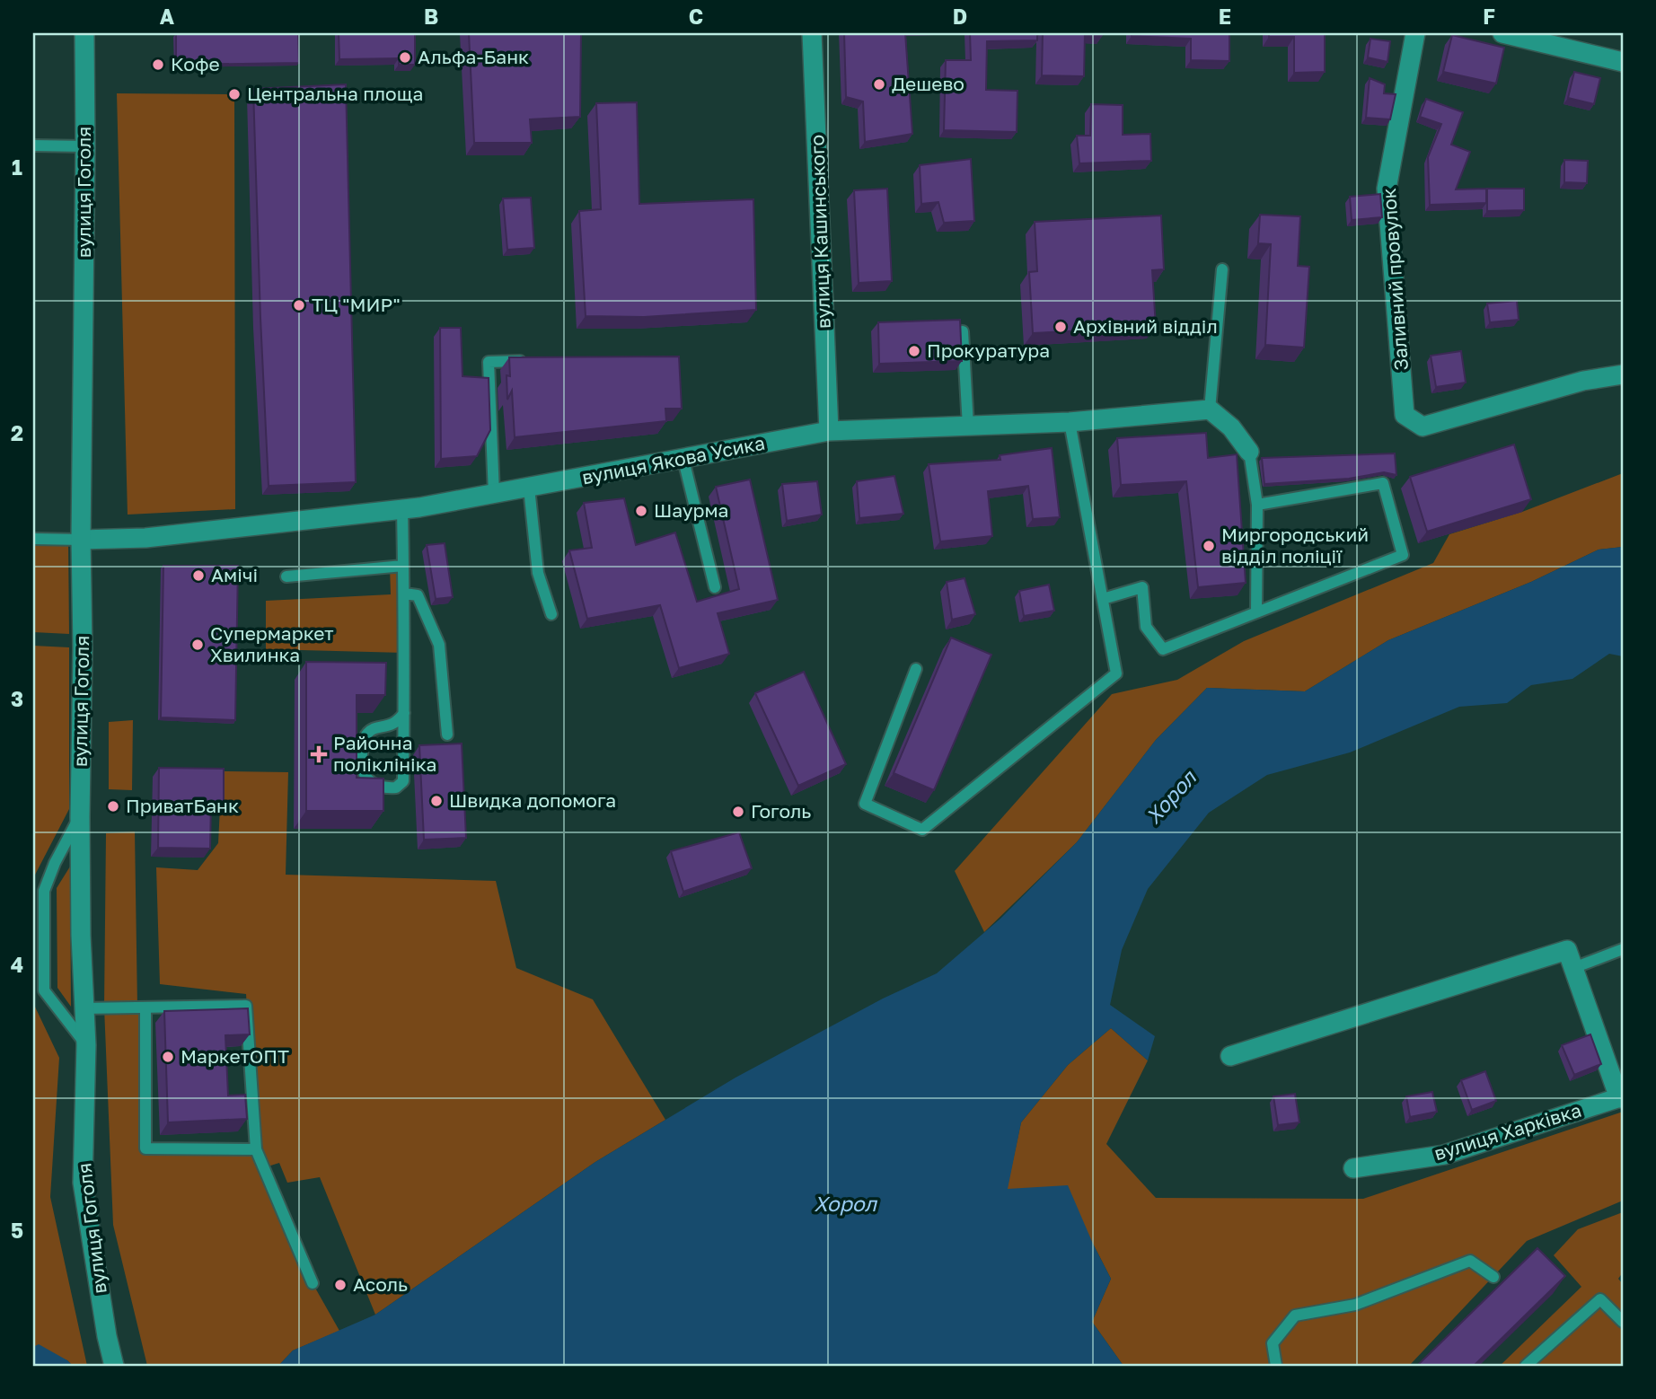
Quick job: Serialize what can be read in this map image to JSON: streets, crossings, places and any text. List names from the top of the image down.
{
  "streets": {
    "street": [
      "вулиця Гоголя",
      "вулиця Кашинського",
      "Заливний провулок",
      "вулиця Якова Усика",
      "вулиця Харківка"
    ]
  },
  "crossings": [
    ["вулиця Гоголя", "вулиця Якова Усика"],
    ["вулиця Кашинського", "вулиця Якова Усика"]
  ],
  "water": ["Хорол"],
  "places": {
    "other": [
      "Альфа-Банк",
      "Кофе",
      "Дешево",
      "Центральна площа",
      "ТЦ \"МИР\"",
      "Архівний відділ",
      "Прокуратура",
      "Шаурма",
      "Миргородський відділ поліції",
      "Амічі",
      "Супермаркет Хвилинка",
      "Швидка допомога",
      "ПриватБанк",
      "Гоголь",
      "МаркетОПТ",
      "Асоль"
    ],
    "health": ["Районна поліклініка"]
  },
  "grid": {
    "columns": [
      "A",
      "B",
      "C",
      "D",
      "E",
      "F"
    ],
    "rows": [
      "1",
      "2",
      "3",
      "4",
      "5"
    ]
  }
}
